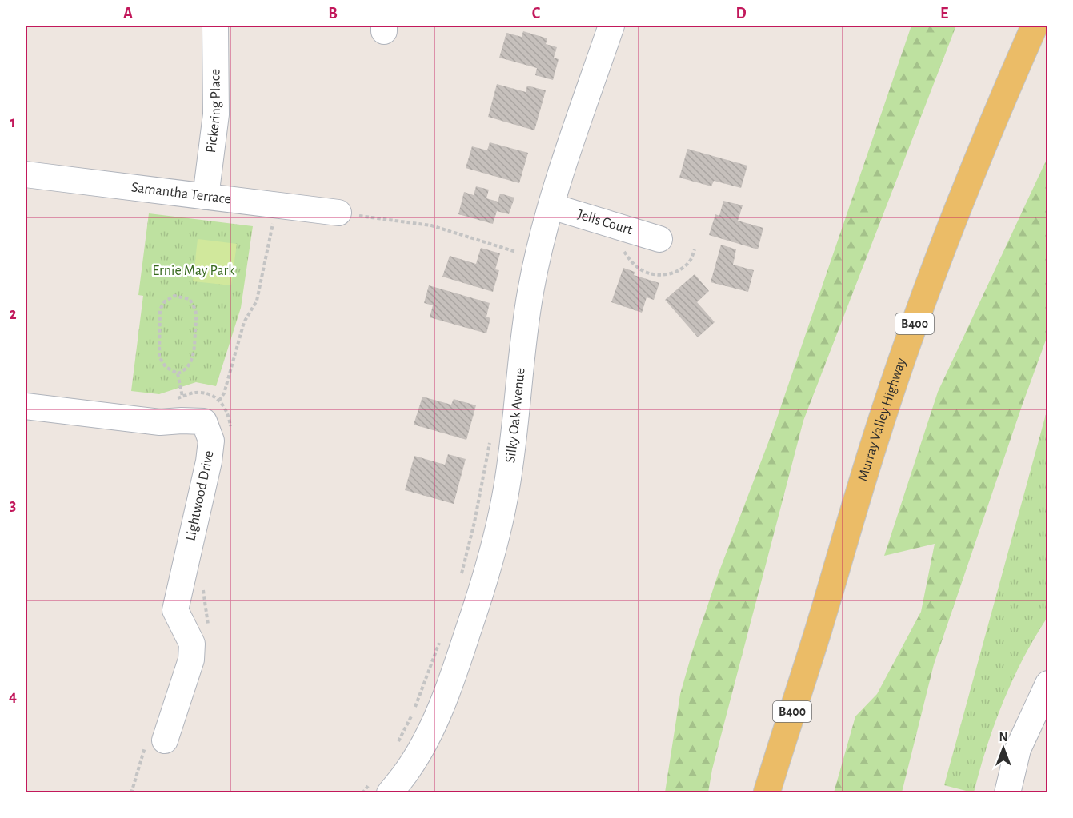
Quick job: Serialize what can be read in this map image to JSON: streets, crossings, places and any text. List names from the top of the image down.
{
  "streets": {
    "main road": ["B400", "Murray Valley Highway"],
    "street": [
      "Pickering Place",
      "Samantha Terrace",
      "Jells Court",
      "Silky Oak Avenue",
      "Lightwood Drive"
    ]
  },
  "crossings": [
    ["Pickering Place", "Samantha Terrace"],
    ["Jells Court", "Silky Oak Avenue"]
  ],
  "parks": ["Ernie May Park"],
  "north": "top",
  "grid": {
    "columns": [
      "A",
      "B",
      "C",
      "D",
      "E"
    ],
    "rows": [
      "1",
      "2",
      "3",
      "4"
    ]
  }
}
